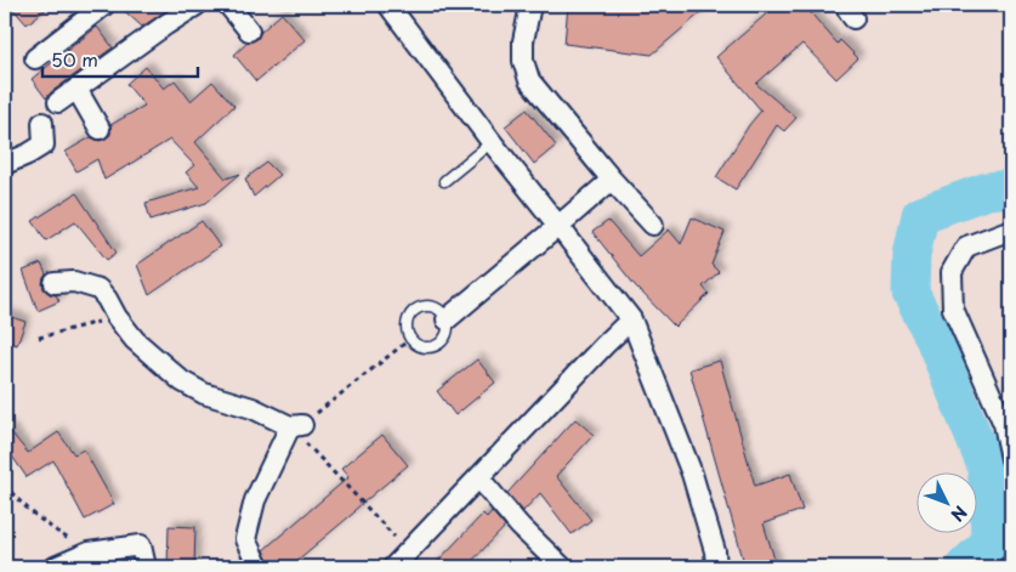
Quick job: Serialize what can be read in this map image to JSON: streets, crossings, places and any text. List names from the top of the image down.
{
  "scale_bar": "50 m",
  "north": "bottom right"
}
